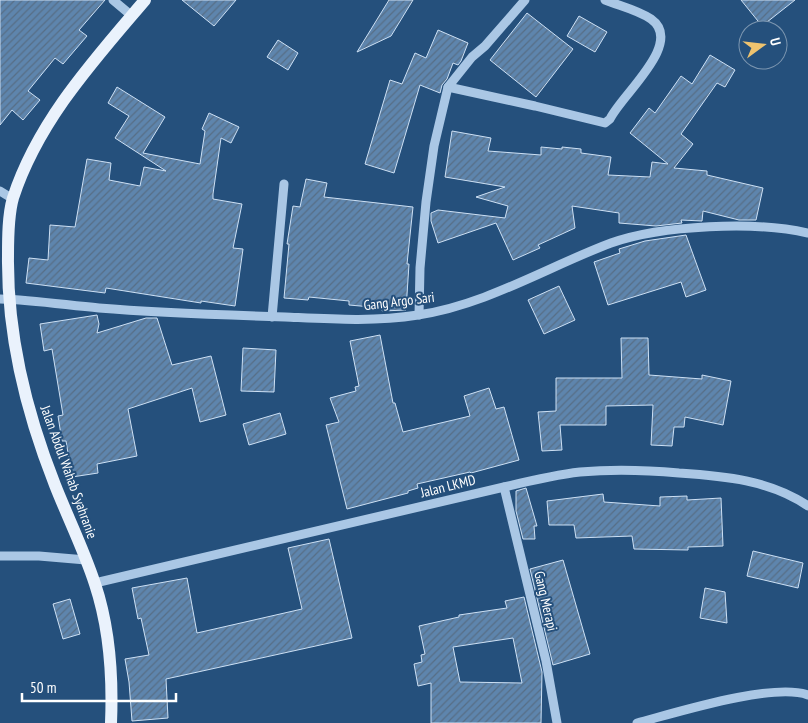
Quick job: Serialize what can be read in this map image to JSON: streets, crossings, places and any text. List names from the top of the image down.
{
  "streets": {
    "main road": ["Jalan Abdul Wahab Syahranie"],
    "street": ["Gang Argo Sari", "Jalan LKMD", "Gang Merapi"]
  },
  "crossings": [
    ["Gang Argo Sari", "Jalan Abdul Wahab Syahranie"],
    ["Jalan Abdul Wahab Syahranie", "Jalan LKMD"],
    ["Jalan LKMD", "Gang Merapi"]
  ],
  "scale_bar": "50 m",
  "north": "right"
}
